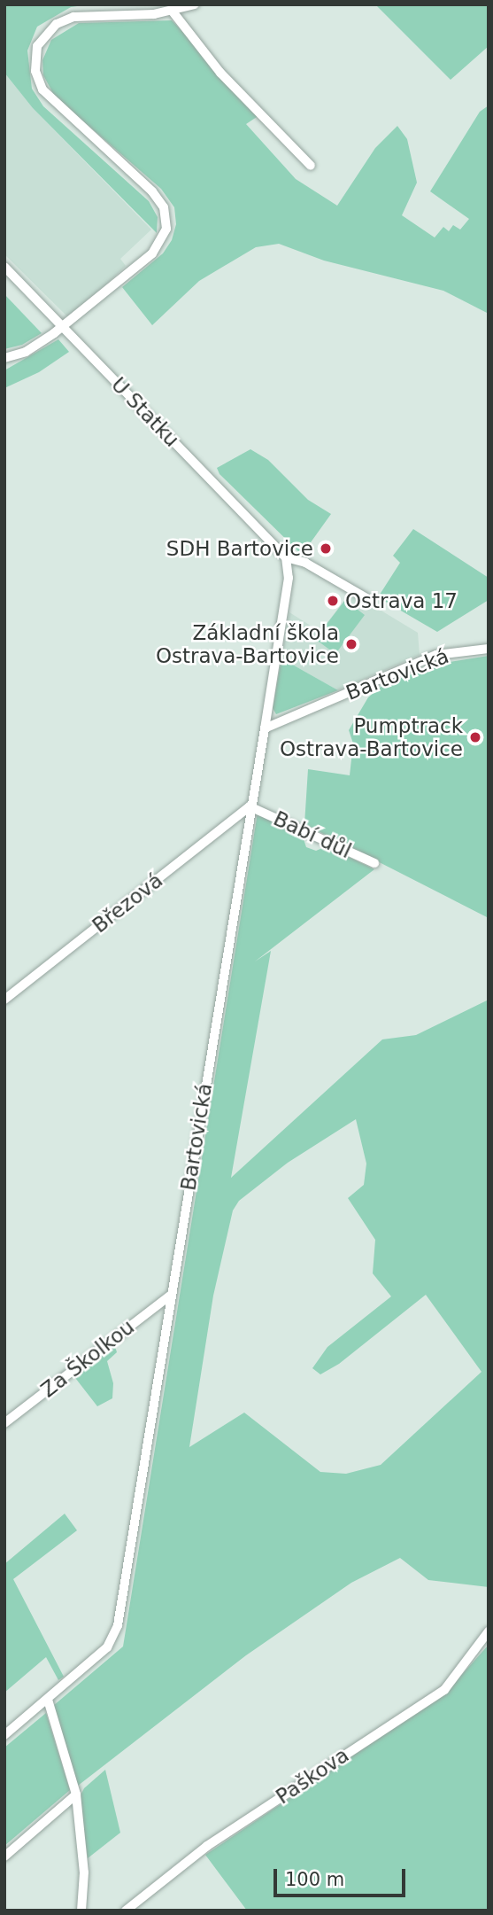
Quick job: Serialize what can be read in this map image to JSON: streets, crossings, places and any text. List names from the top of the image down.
{
  "streets": {
    "street": [
      "U Statku",
      "Bartovická",
      "Babí důl",
      "Březová",
      "Za Školkou",
      "Paškova"
    ]
  },
  "crossings": [
    ["Bartovická", "Babí důl"],
    ["Bartovická", "Březová"],
    ["Bartovická", "Za Školkou"],
    ["Babí důl", "Březová"]
  ],
  "places": [
    "SDH Bartovice",
    "Ostrava 17",
    "Základní škola Ostrava-Bartovice",
    "Pumptrack Ostrava-Bartovice"
  ],
  "scale_bar": "100 m"
}
